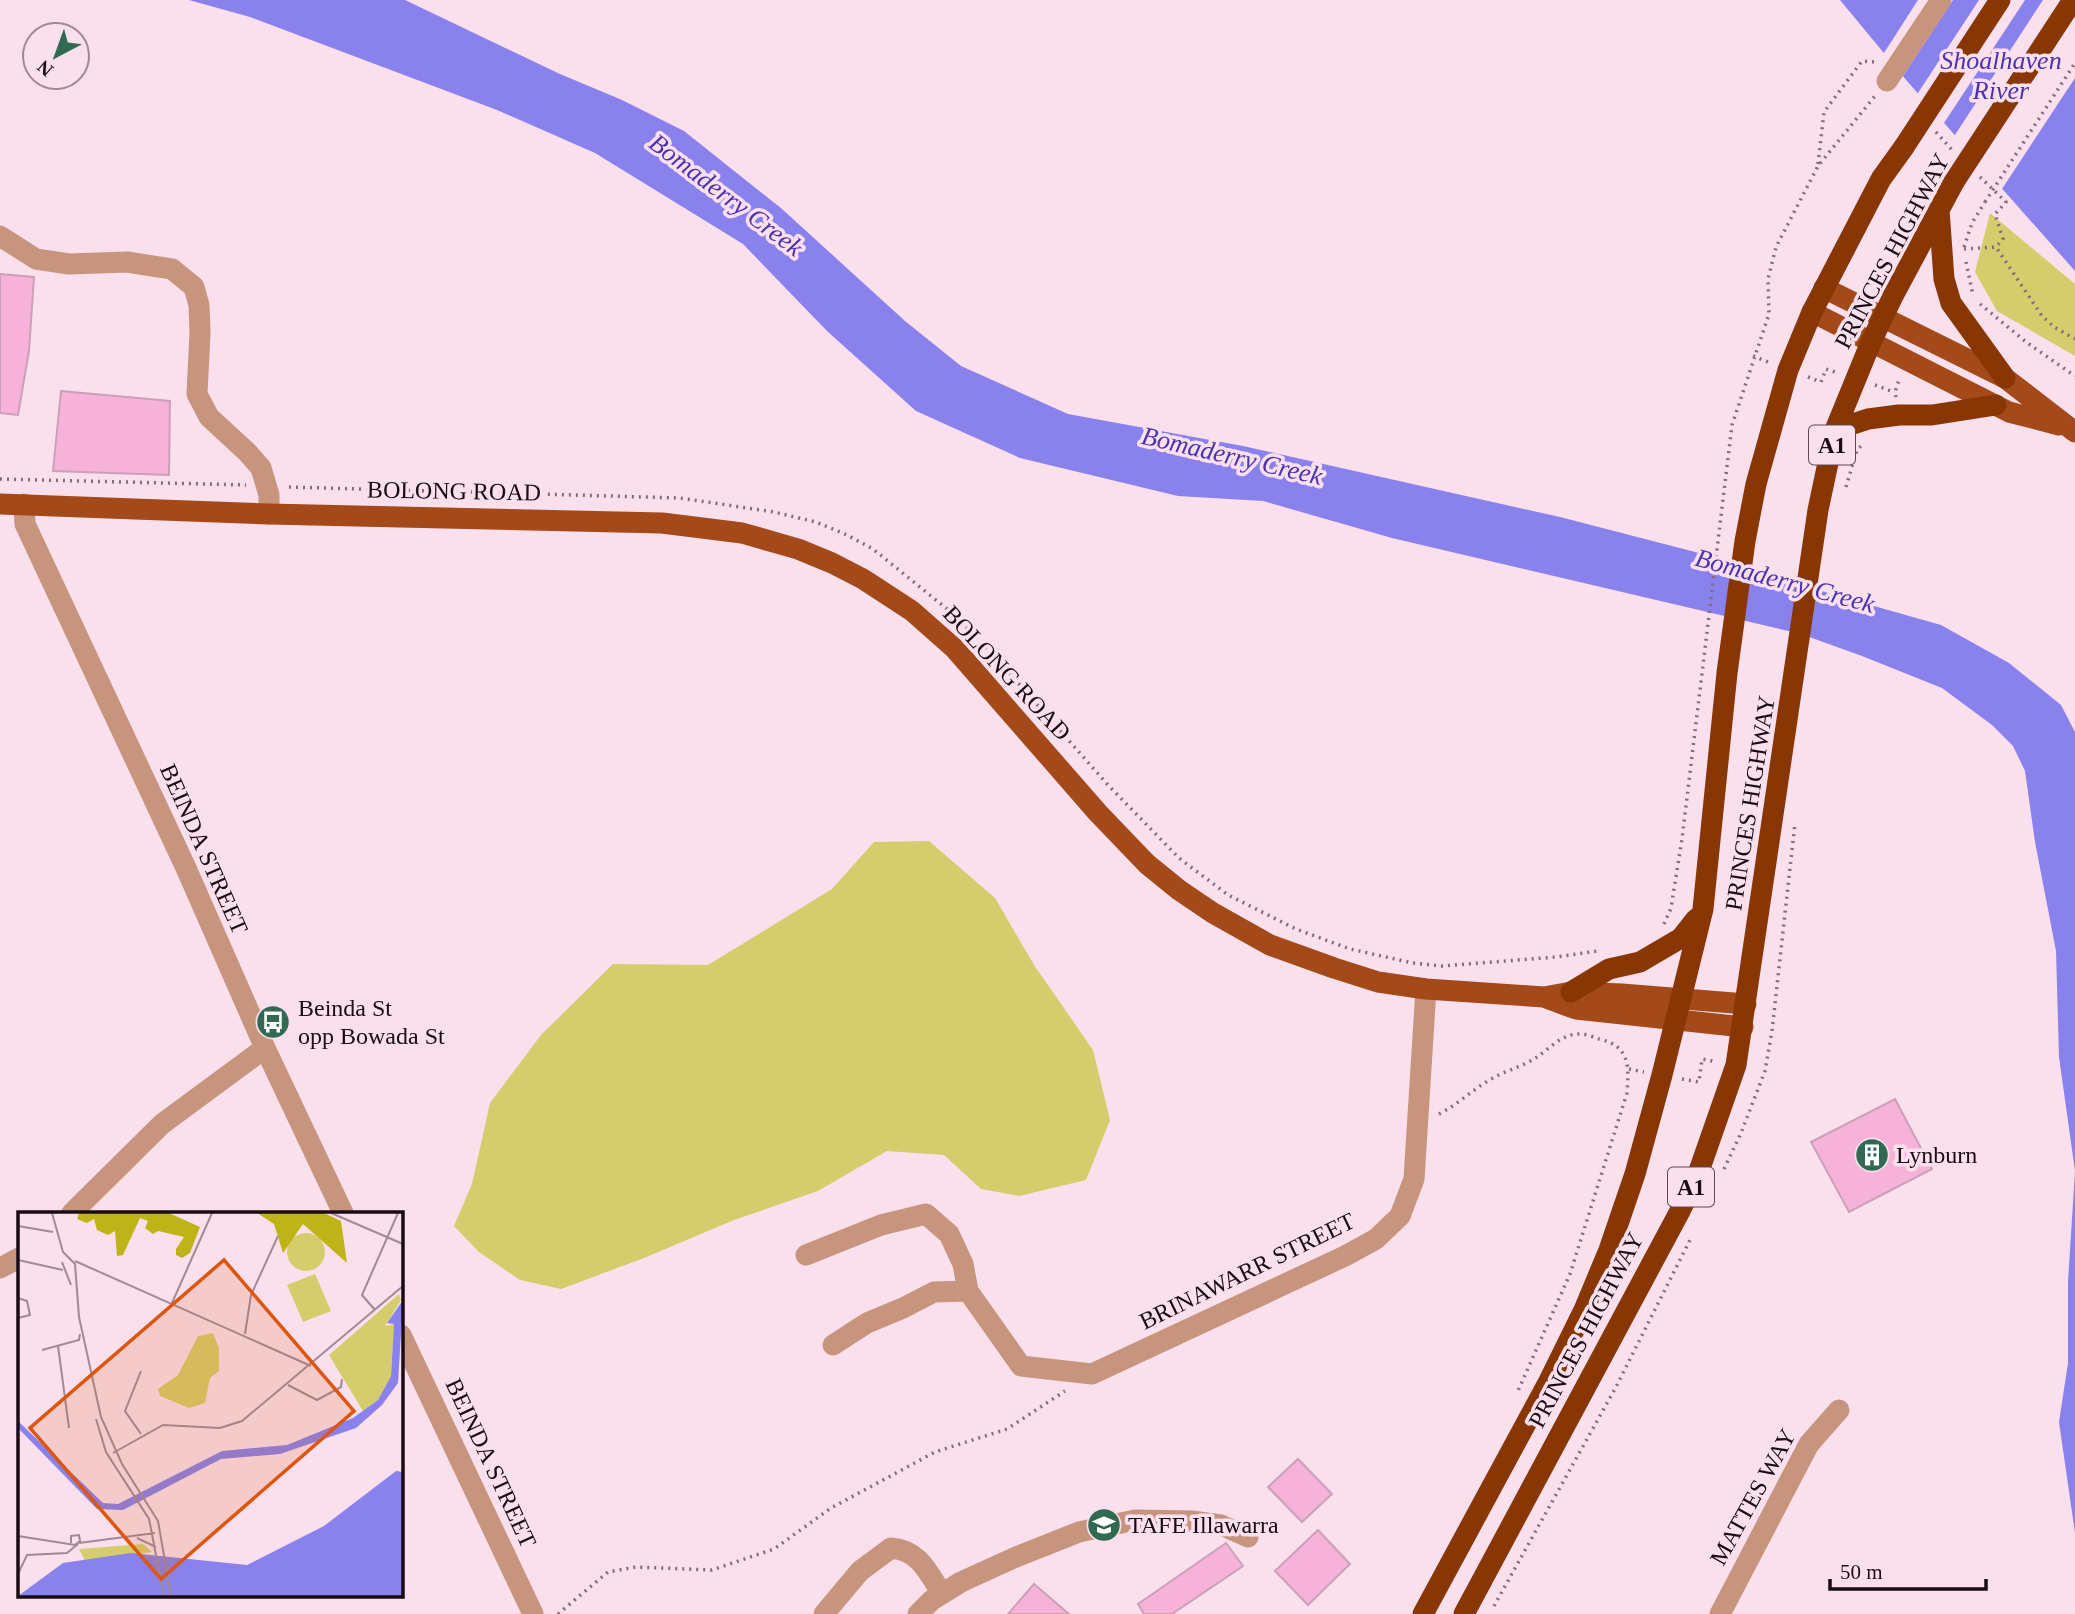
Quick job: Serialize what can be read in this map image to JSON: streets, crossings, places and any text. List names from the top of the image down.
{
  "streets": {
    "highway": ["PRINCES HIGHWAY", "A1"],
    "main road": ["BOLONG ROAD"],
    "street": ["BEINDA STREET", "BRINAWARR STREET", "MATTES WAY"]
  },
  "crossings": [
    ["PRINCES HIGHWAY", "BOLONG ROAD"],
    ["BOLONG ROAD", "BEINDA STREET"],
    ["BOLONG ROAD", "BRINAWARR STREET"]
  ],
  "water": ["Shoalhaven River", "Bomaderry Creek"],
  "places": {
    "bus stop": ["Beinda St opp Bowada St"],
    "building": ["Lynburn"],
    "school or university": ["TAFE Illawarra"]
  },
  "scale_bar": "50 m",
  "north": "bottom left"
}
